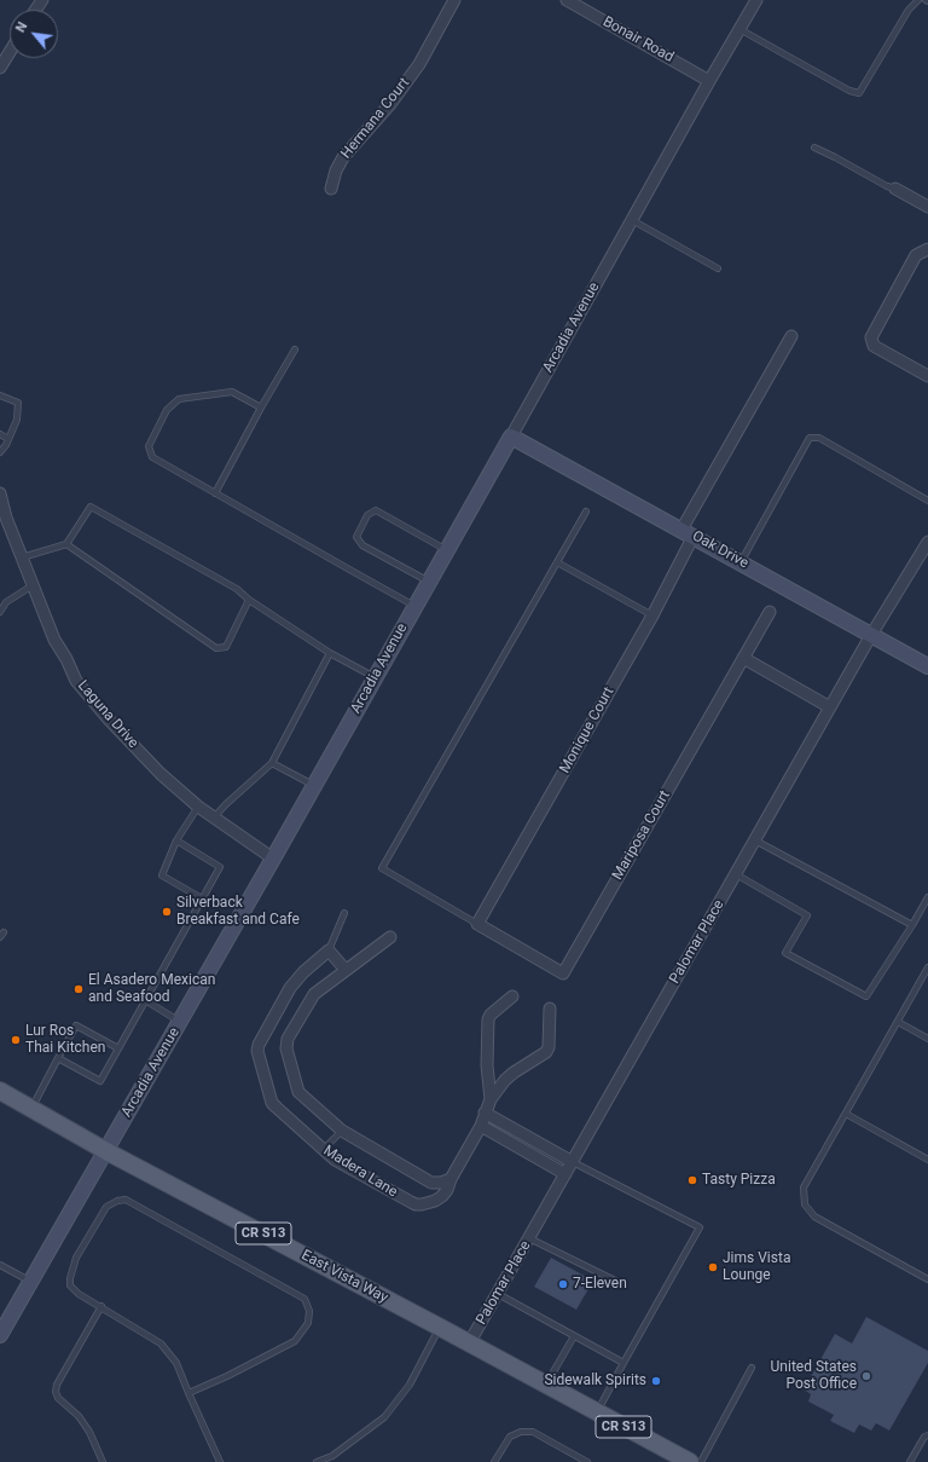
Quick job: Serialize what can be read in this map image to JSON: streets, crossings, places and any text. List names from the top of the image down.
{
  "streets": {
    "main road": ["CR S13", "East Vista Way"],
    "street": [
      "Bonair Road",
      "Hermana Court",
      "Arcadia Avenue",
      "Oak Drive",
      "Laguna Drive",
      "Monique Court",
      "Mariposa Court",
      "Palomar Place",
      "Madera Lane"
    ]
  },
  "crossings": [
    ["Bonair Road", "Arcadia Avenue"],
    ["Arcadia Avenue", "Oak Drive"],
    ["Arcadia Avenue", "Laguna Drive"],
    ["Arcadia Avenue", "East Vista Way"],
    ["Oak Drive", "Monique Court"],
    ["Oak Drive", "Palomar Place"],
    ["Monique Court", "Mariposa Court"],
    ["Palomar Place", "East Vista Way"]
  ],
  "places": [
    "Silverback Breakfast and Cafe",
    "El Asadero Mexican and Seafood",
    "Lur Ros Thai Kitchen",
    "Tasty Pizza",
    "Jims Vista Lounge",
    "7-Eleven",
    "United States Post Office",
    "Sidewalk Spirits"
  ],
  "north": "top left"
}
